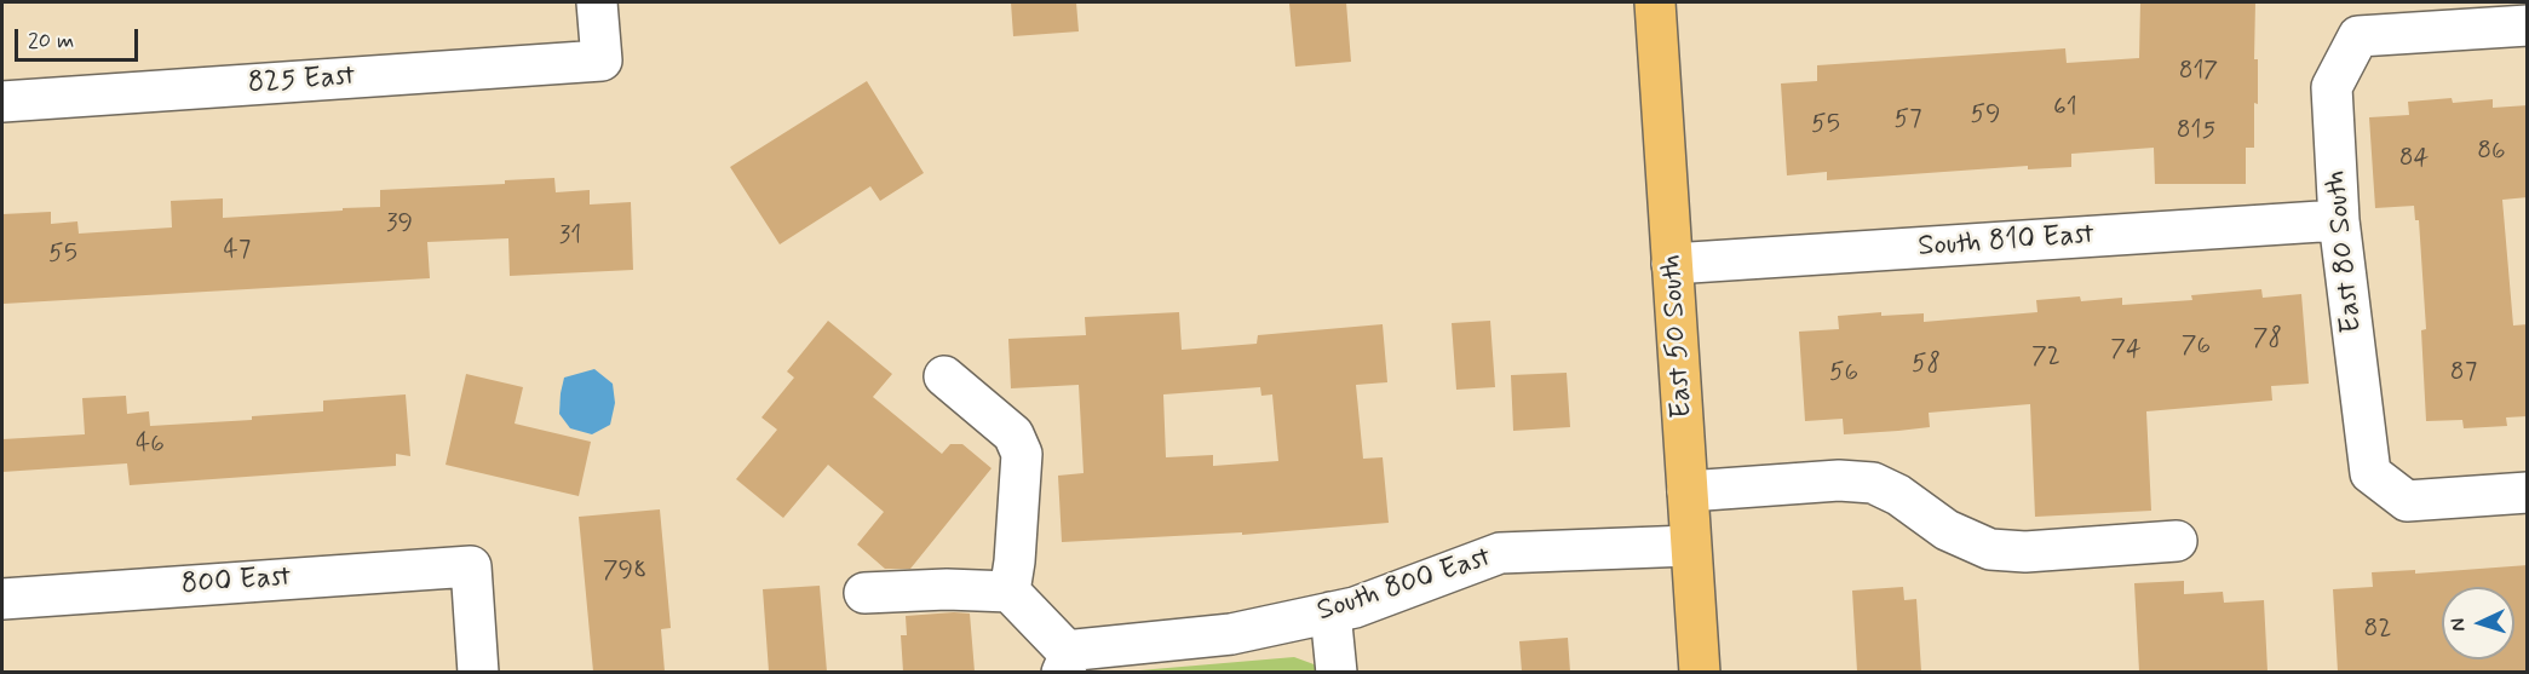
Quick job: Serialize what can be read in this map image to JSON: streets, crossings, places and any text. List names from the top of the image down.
{
  "streets": {
    "main road": ["East 50 South"],
    "street": [
      "825 East",
      "South 810 East",
      "East 80 South",
      "800 East",
      "South 800 East"
    ]
  },
  "crossings": [
    ["South 810 East", "East 80 South"],
    ["South 810 East", "East 50 South"],
    ["East 50 South", "South 800 East"]
  ],
  "house_numbers": [
    "817",
    "61",
    "59",
    "57",
    "55",
    "815",
    "86",
    "84",
    "39",
    "31",
    "47",
    "55",
    "78",
    "76",
    "74",
    "72",
    "58",
    "56",
    "87",
    "46",
    "798",
    "82"
  ],
  "scale_bar": "20 m",
  "north": "left"
}
